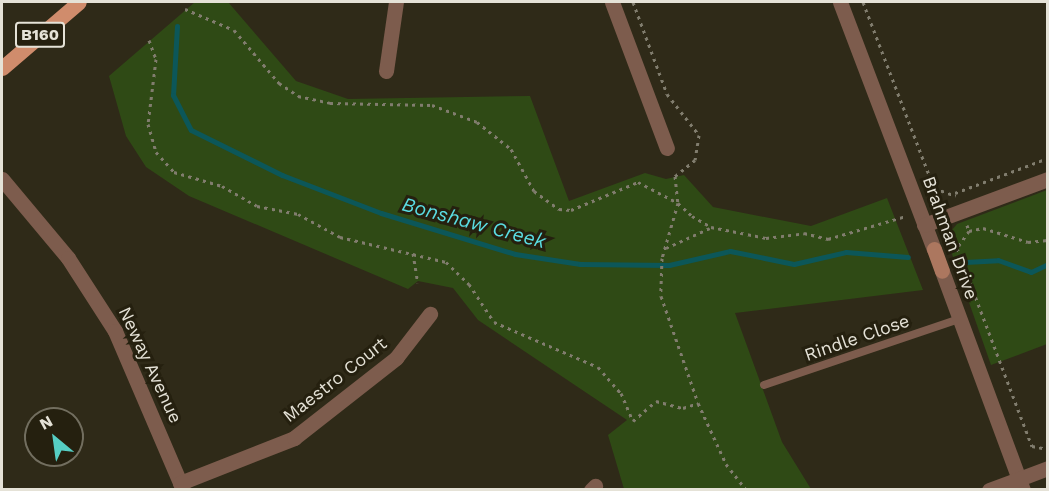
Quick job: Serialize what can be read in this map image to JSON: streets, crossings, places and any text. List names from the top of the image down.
{
  "streets": {
    "main road": ["B160"],
    "street": ["Brahman Drive", "Neway Avenue", "Maestro Court"],
    "lane": ["Rindle Close"]
  },
  "crossings": [
    ["Brahman Drive", "Rindle Close"],
    ["Neway Avenue", "Maestro Court"]
  ],
  "water": ["Bonshaw Creek"],
  "north": "top left"
}
